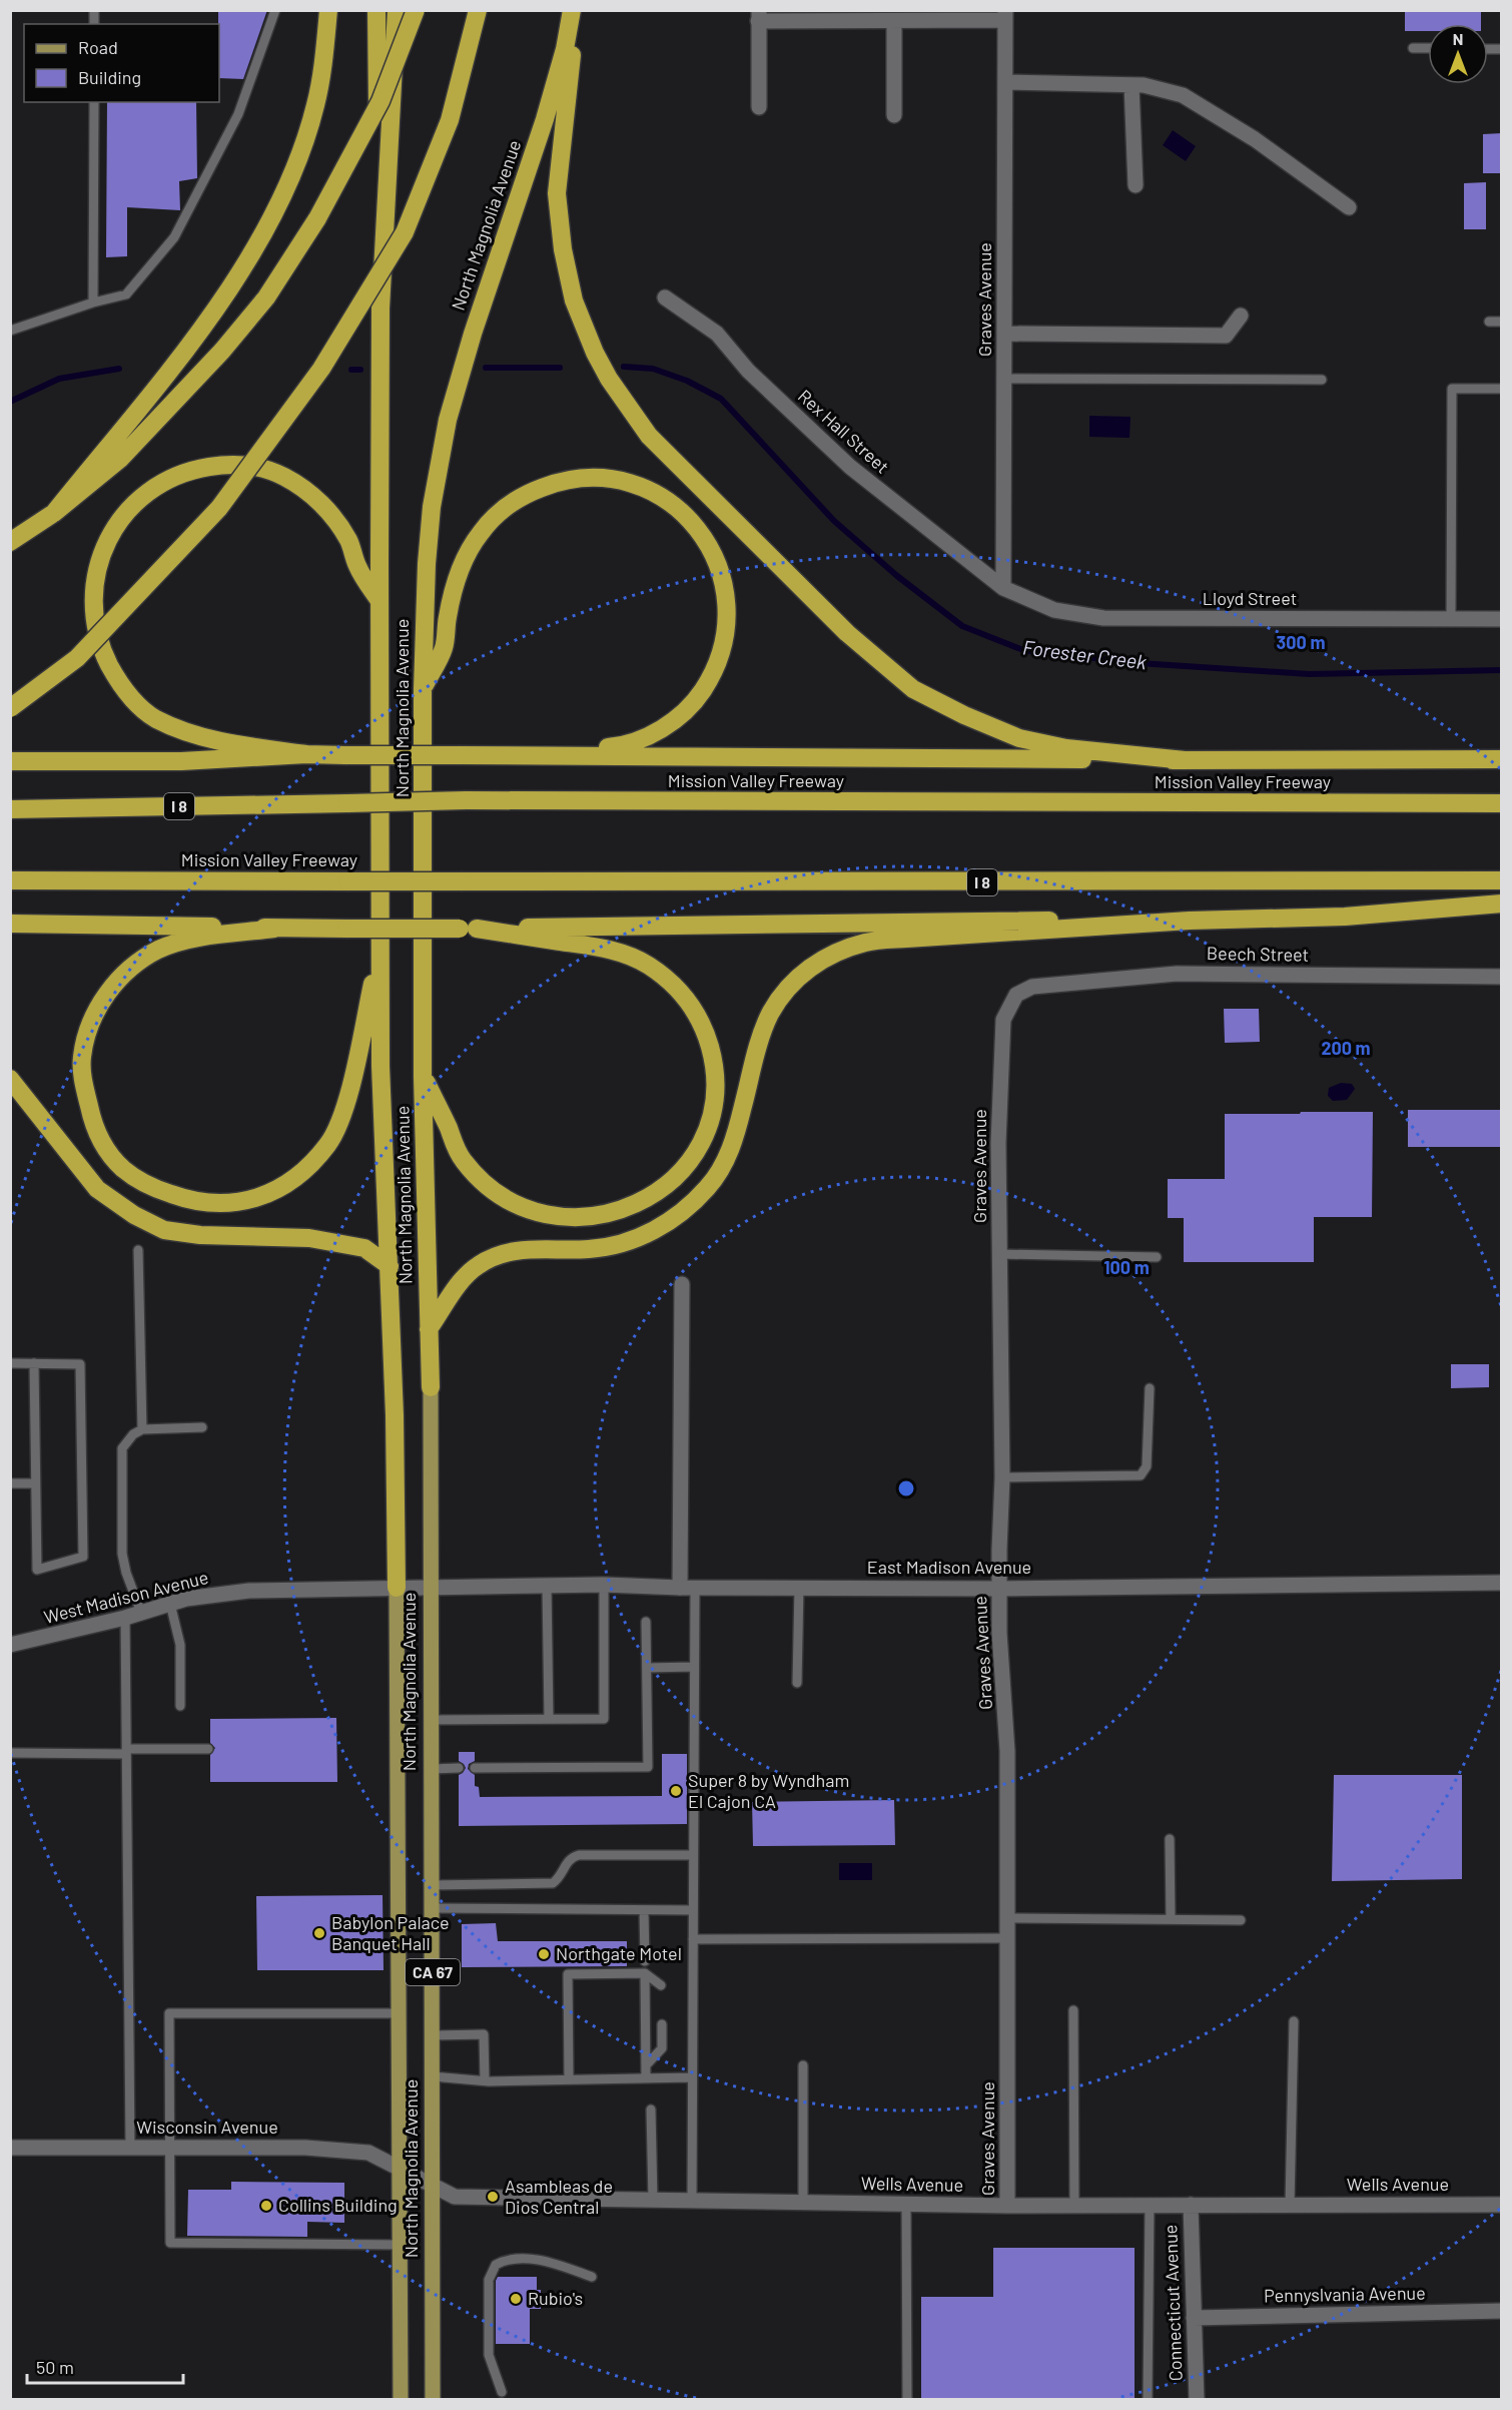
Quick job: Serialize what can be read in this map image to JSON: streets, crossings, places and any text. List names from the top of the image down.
{
  "streets": {
    "highway": ["North Magnolia Avenue", "Mission Valley Freeway", "I 8"],
    "main road": ["CA 67"],
    "street": [
      "Graves Avenue",
      "Rex Hall Street",
      "Lloyd Street",
      "Beech Street",
      "East Madison Avenue",
      "West Madison Avenue",
      "Wisconsin Avenue",
      "Wells Avenue",
      "Pennyslvania Avenue",
      "Connecticut Avenue"
    ]
  },
  "crossings": [
    ["North Magnolia Avenue", "East Madison Avenue"],
    ["North Magnolia Avenue", "West Madison Avenue"],
    ["North Magnolia Avenue", "Wisconsin Avenue"],
    ["North Magnolia Avenue", "Wells Avenue"],
    ["Graves Avenue", "Rex Hall Street"],
    ["Graves Avenue", "Lloyd Street"],
    ["Graves Avenue", "Beech Street"],
    ["Graves Avenue", "East Madison Avenue"],
    ["Graves Avenue", "Wells Avenue"],
    ["Rex Hall Street", "Lloyd Street"],
    ["East Madison Avenue", "West Madison Avenue"],
    ["Wisconsin Avenue", "Wells Avenue"],
    ["Wells Avenue", "Connecticut Avenue"],
    ["Pennyslvania Avenue", "Connecticut Avenue"]
  ],
  "water": ["Forester Creek"],
  "places": [
    "Super 8 by Wyndham El Cajon CA",
    "Babylon Palace Banquet Hall",
    "Northgate Motel",
    "Asambleas de Dios Central",
    "Collins Building",
    "Rubio's"
  ],
  "legend": ["Road", "Building"],
  "scale_bar": "50 m",
  "north": "top",
  "rings": ["300 m", "200 m", "100 m"]
}
